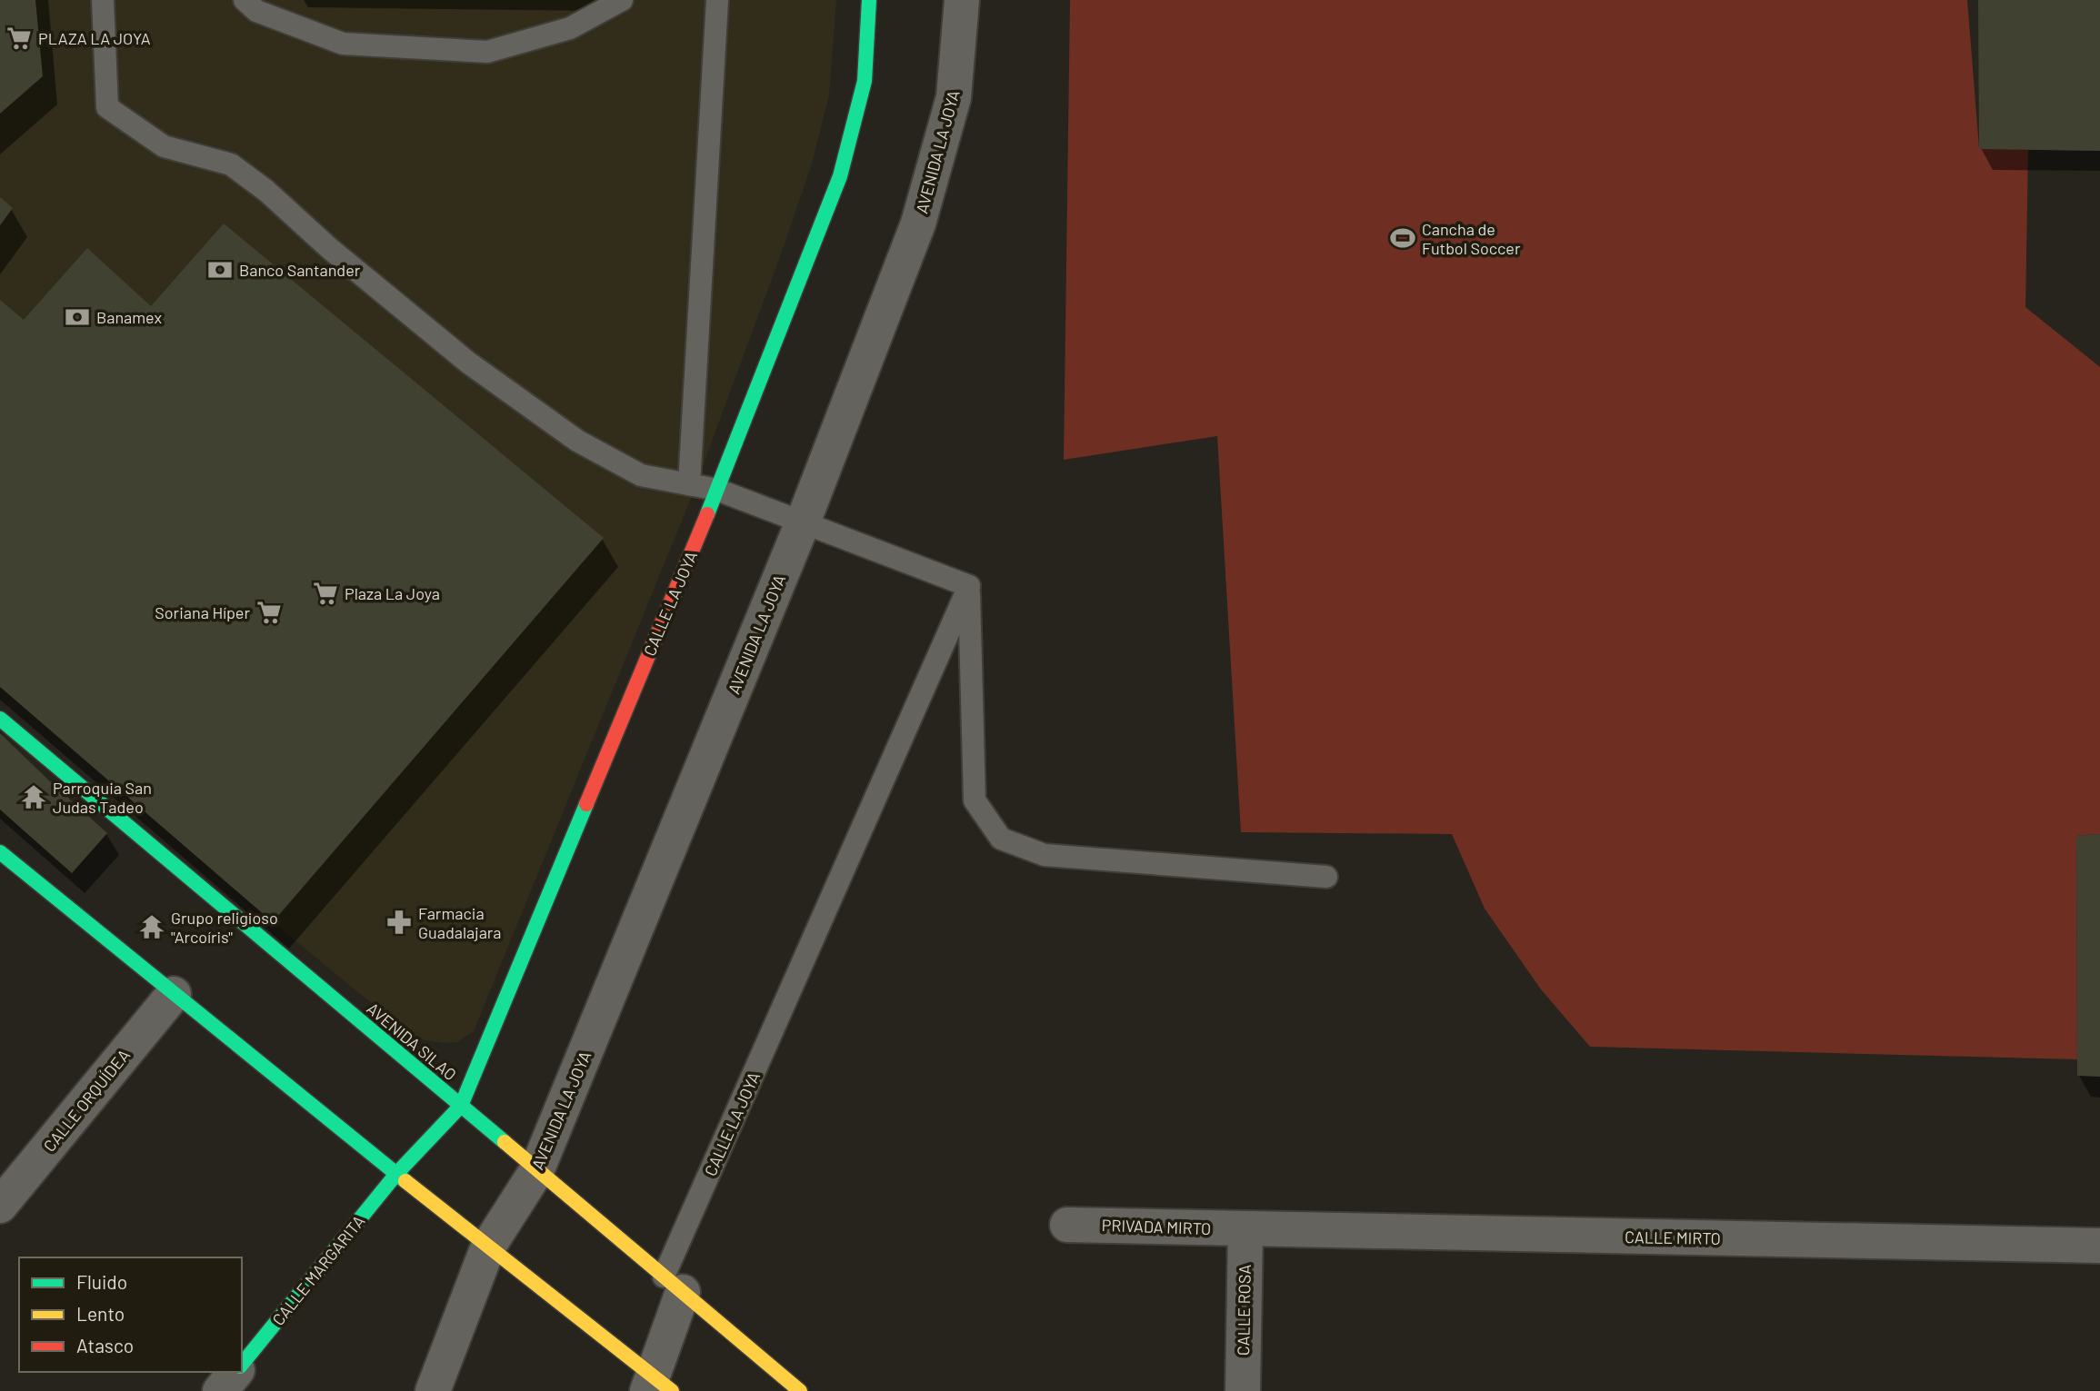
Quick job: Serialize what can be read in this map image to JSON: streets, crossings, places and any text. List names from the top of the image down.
{
  "streets": {
    "street": [
      "AVENIDA LA JOYA",
      "CALLE LA JOYA",
      "AVENIDA SILAO",
      "CALLE ORQUÍDEA",
      "PRIVADA MIRTO",
      "CALLE MIRTO",
      "CALLE MARGARITA",
      "CALLE ROSA"
    ]
  },
  "crossings": [
    ["AVENIDA LA JOYA", "AVENIDA SILAO"],
    ["CALLE LA JOYA", "AVENIDA SILAO"],
    ["CALLE LA JOYA", "CALLE MARGARITA"],
    ["PRIVADA MIRTO", "CALLE MIRTO"],
    ["PRIVADA MIRTO", "CALLE ROSA"],
    ["CALLE MIRTO", "CALLE ROSA"]
  ],
  "places": {
    "supermarket": ["PLAZA LA JOYA", "Plaza La Joya", "Soriana Híper"],
    "sports": ["Cancha de Futbol Soccer"],
    "bank": ["Banco Santander", "Banamex"],
    "temple": ["Parroquia San Judas Tadeo", "Grupo religioso \"Arcoíris\""],
    "pharmacy": ["Farmacia Guadalajara"]
  },
  "legend": ["Fluido", "Lento", "Atasco"]
}
